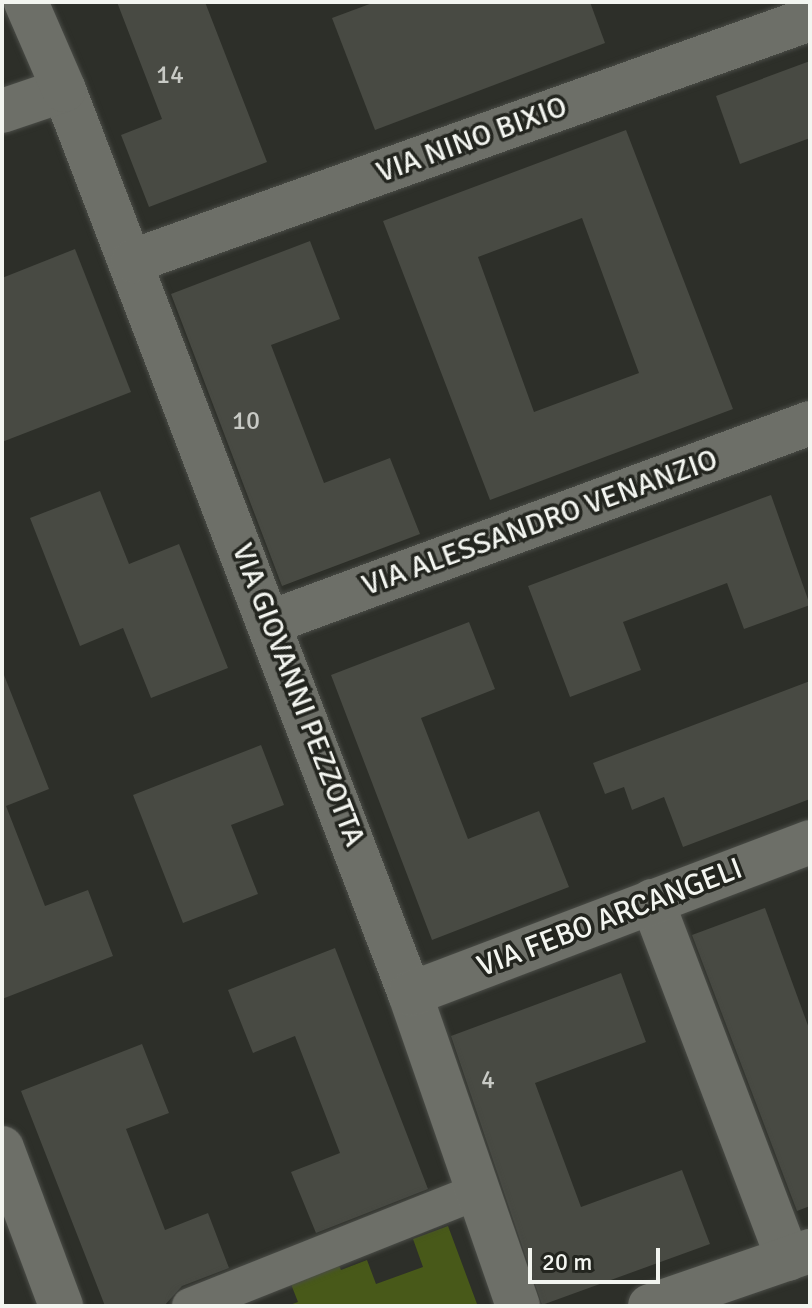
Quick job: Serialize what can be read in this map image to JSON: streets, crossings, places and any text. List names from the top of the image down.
{
  "streets": {
    "street": [
      "VIA NINO BIXIO",
      "VIA ALESSANDRO VENANZIO",
      "VIA GIOVANNI PEZZOTTA",
      "VIA FEBO ARCANGELI"
    ]
  },
  "crossings": [
    ["VIA NINO BIXIO", "VIA GIOVANNI PEZZOTTA"],
    ["VIA ALESSANDRO VENANZIO", "VIA GIOVANNI PEZZOTTA"],
    ["VIA GIOVANNI PEZZOTTA", "VIA FEBO ARCANGELI"]
  ],
  "house_numbers": ["14", "10", "4"],
  "scale_bar": "20 m"
}
